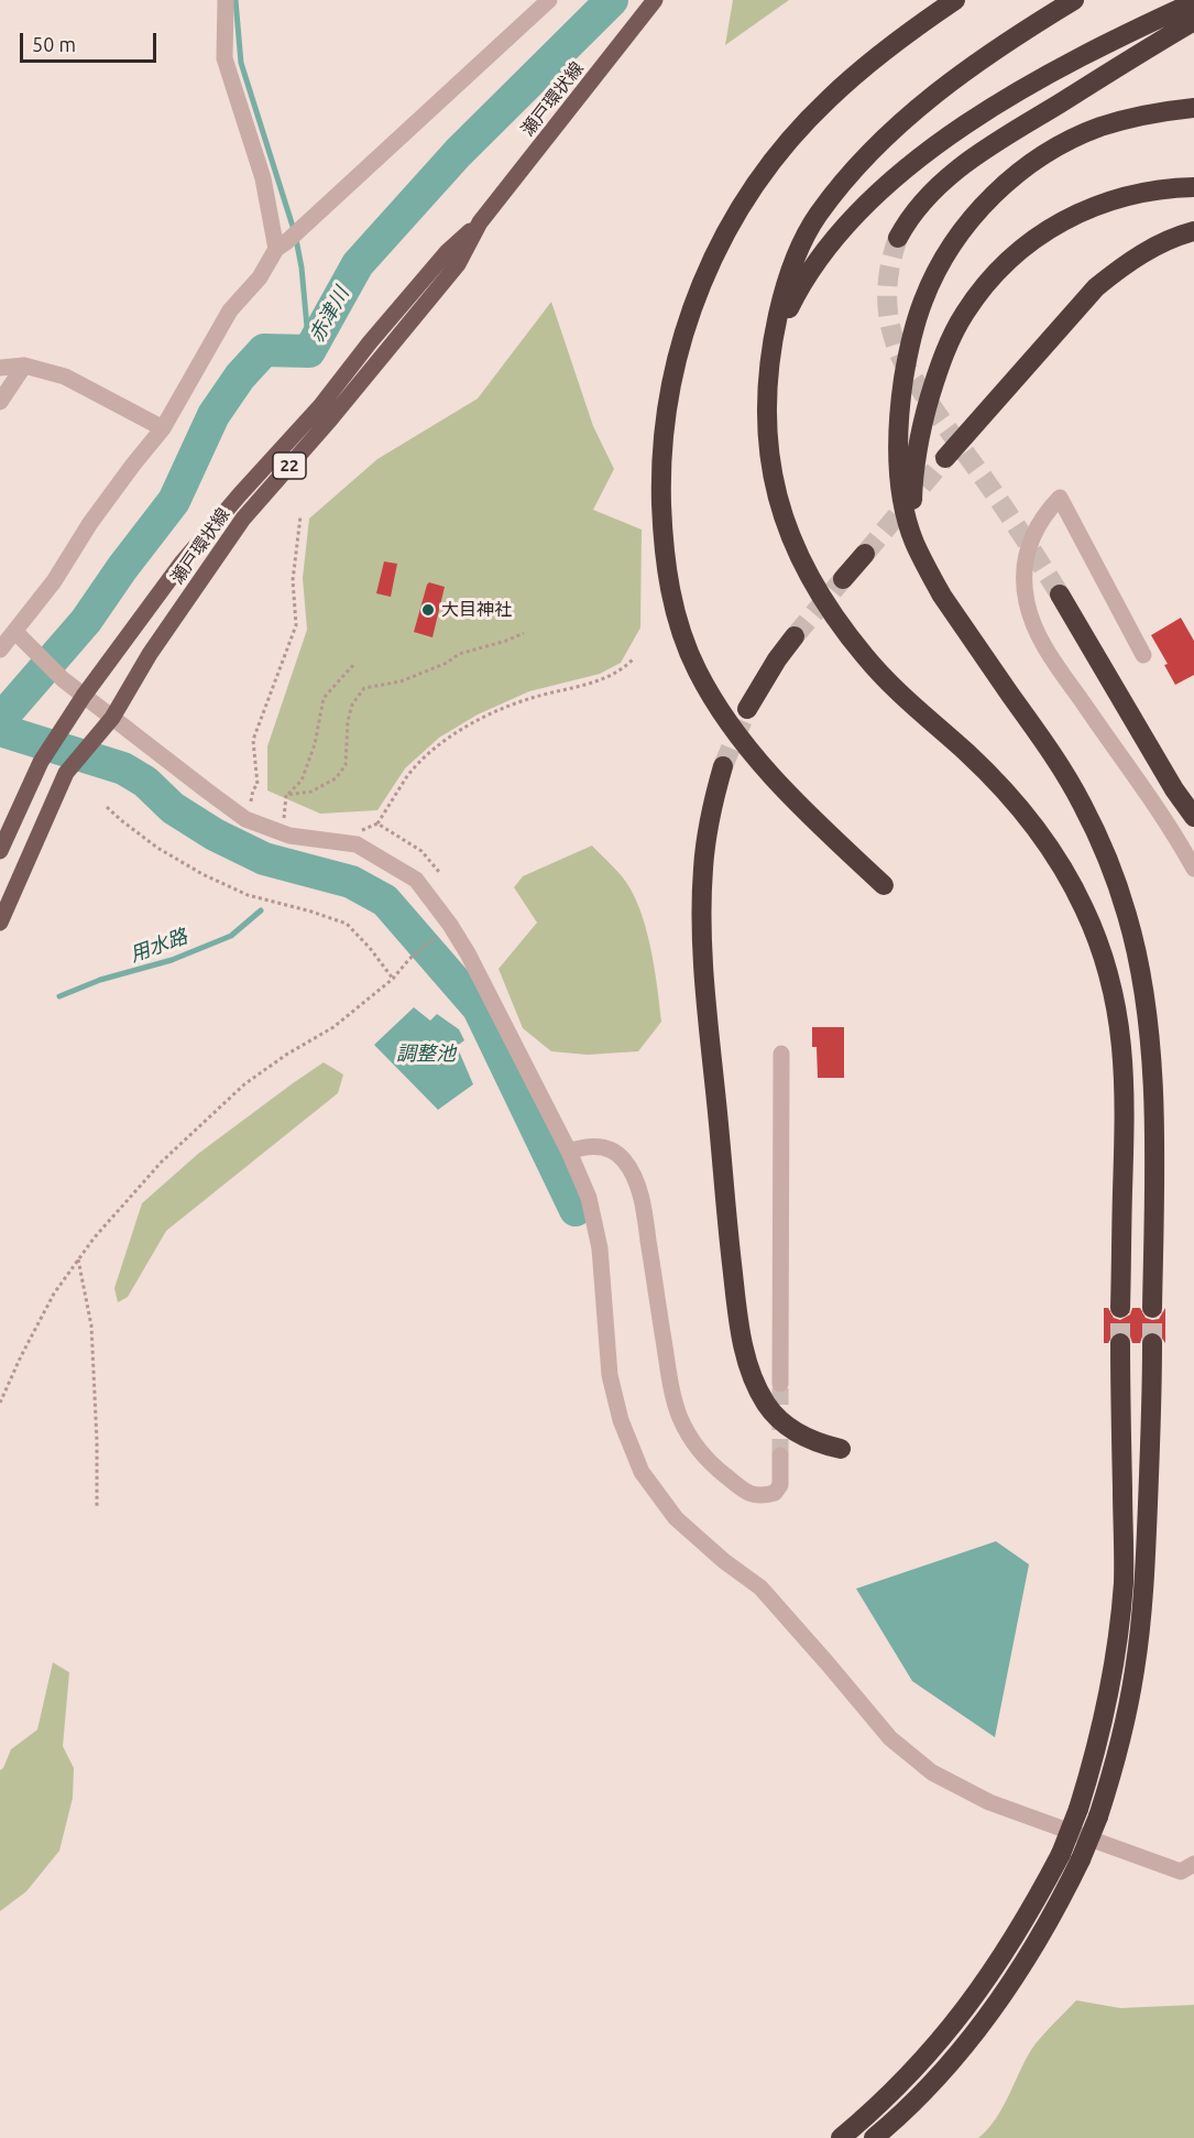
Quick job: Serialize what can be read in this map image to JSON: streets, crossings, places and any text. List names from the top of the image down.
{
  "streets": {
    "main road": ["瀬戸環状線", "22"]
  },
  "water": ["赤津川", "用水路", "調整池"],
  "places": ["大目神社"],
  "scale_bar": "50 m"
}
